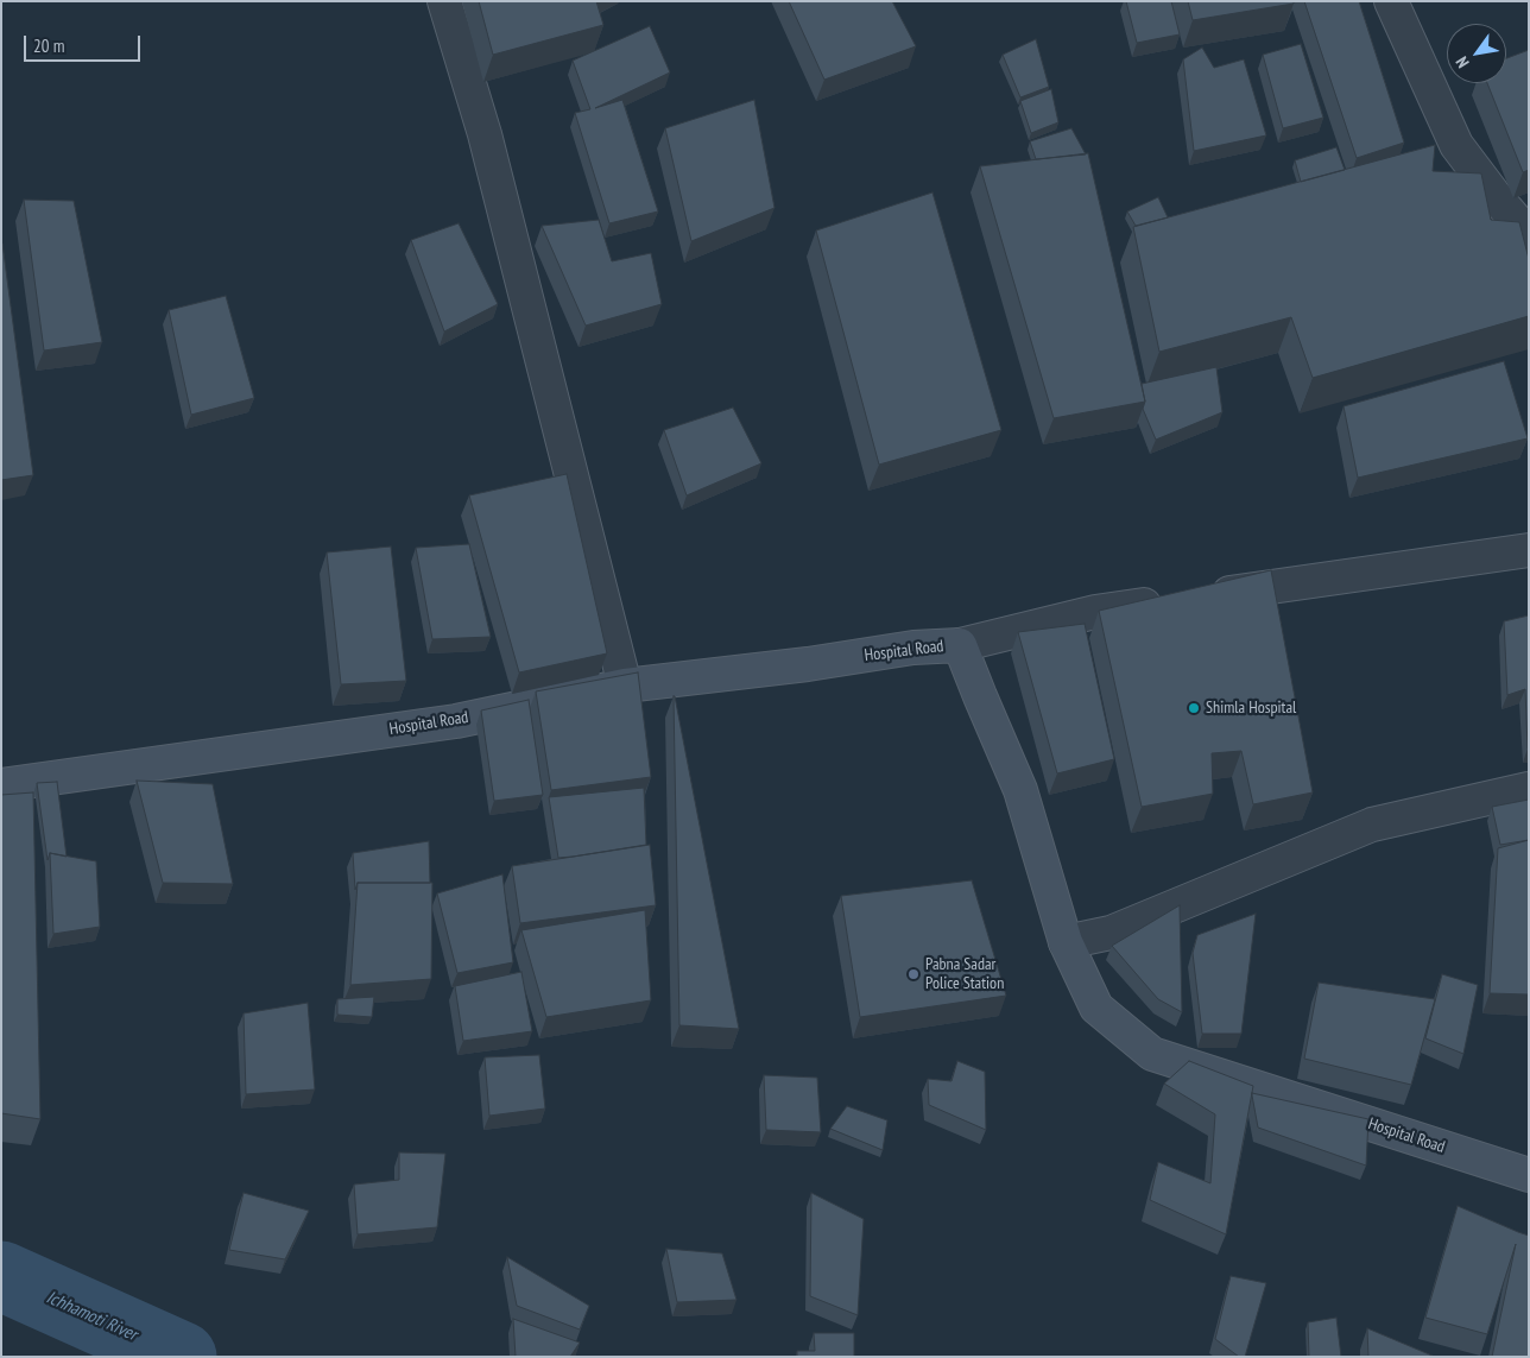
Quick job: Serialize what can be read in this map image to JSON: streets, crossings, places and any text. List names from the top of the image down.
{
  "streets": {
    "main road": ["Hospital Road"]
  },
  "water": ["Ichhamoti River"],
  "places": ["Shimla Hospital", "Pabna Sadar Police Station"],
  "scale_bar": "20 m",
  "north": "bottom left"
}
